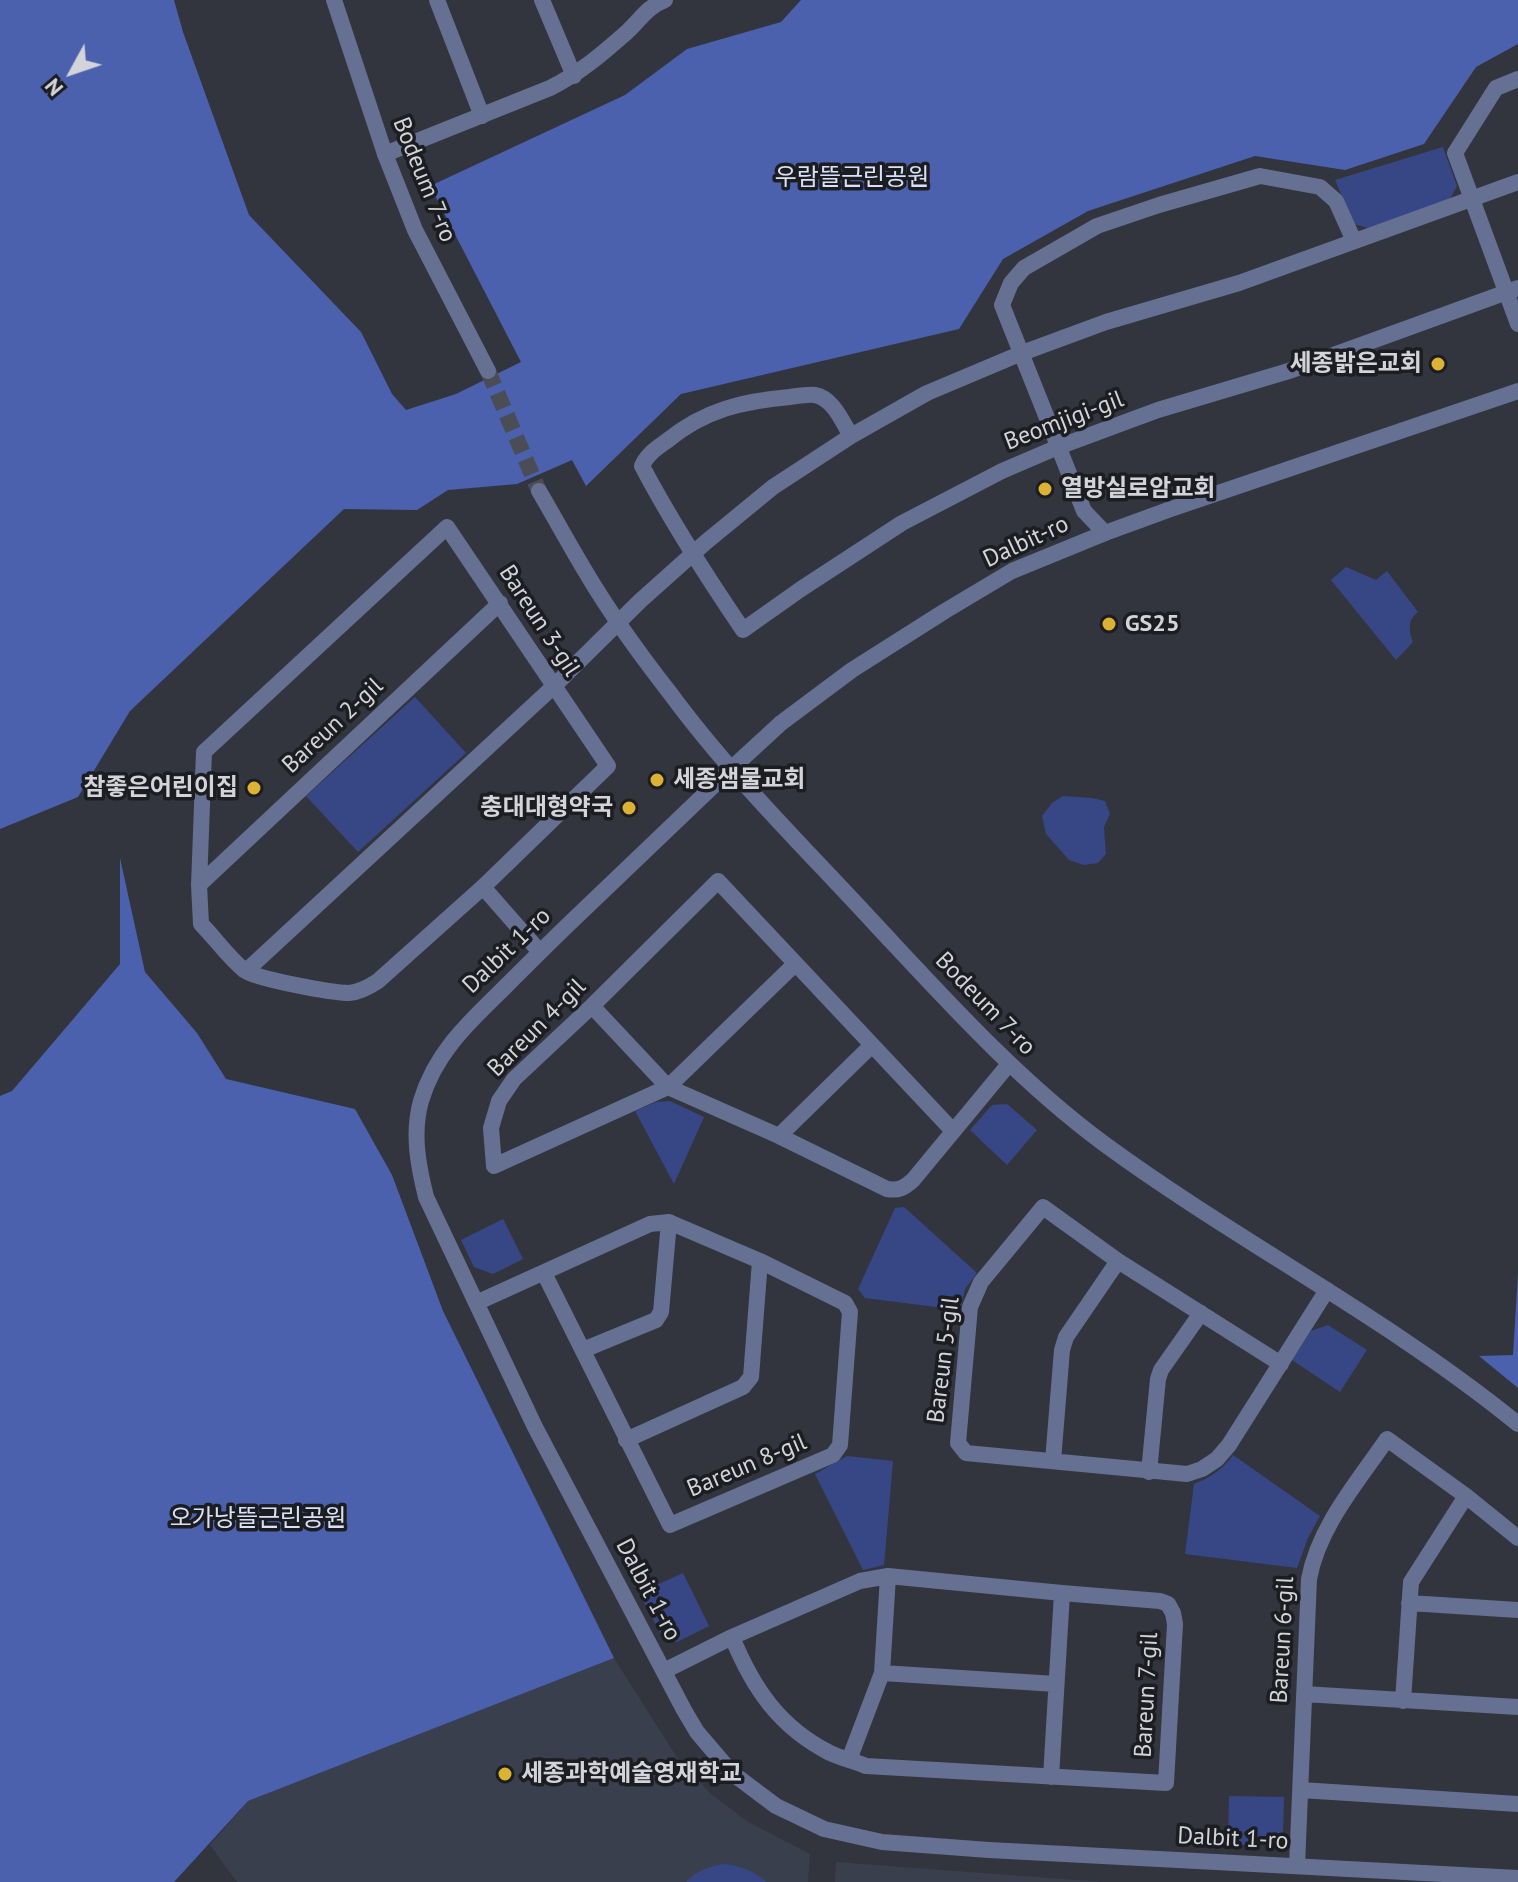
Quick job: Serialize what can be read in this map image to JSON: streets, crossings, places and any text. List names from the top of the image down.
{
  "streets": {
    "street": [
      "Bodeum 7-ro",
      "Beomjigi-gil",
      "Dalbit-ro",
      "Bareun 3-gil",
      "Bareun 2-gil",
      "Dalbit 1-ro",
      "Bareun 4-gil",
      "Bareun 5-gil",
      "Bareun 8-gil",
      "Bareun 6-gil",
      "Bareun 7-gil"
    ]
  },
  "crossings": [
    ["Bodeum 7-ro", "Dalbit-ro"],
    ["Bodeum 7-ro", "Dalbit 1-ro"],
    ["Bodeum 7-ro", "Bareun 5-gil"],
    ["Dalbit-ro", "Dalbit 1-ro"],
    ["Bareun 3-gil", "Bareun 2-gil"],
    ["Dalbit 1-ro", "Bareun 6-gil"]
  ],
  "parks": ["우람뜰근린공원", "오가낭뜰근린공원"],
  "places": [
    "세종밝은교회",
    "열방실로암교회",
    "GS25",
    "세종샘물교회",
    "참좋은어린이집",
    "충대대형약국",
    "세종과학예술영재학교"
  ],
  "north": "bottom left"
}
